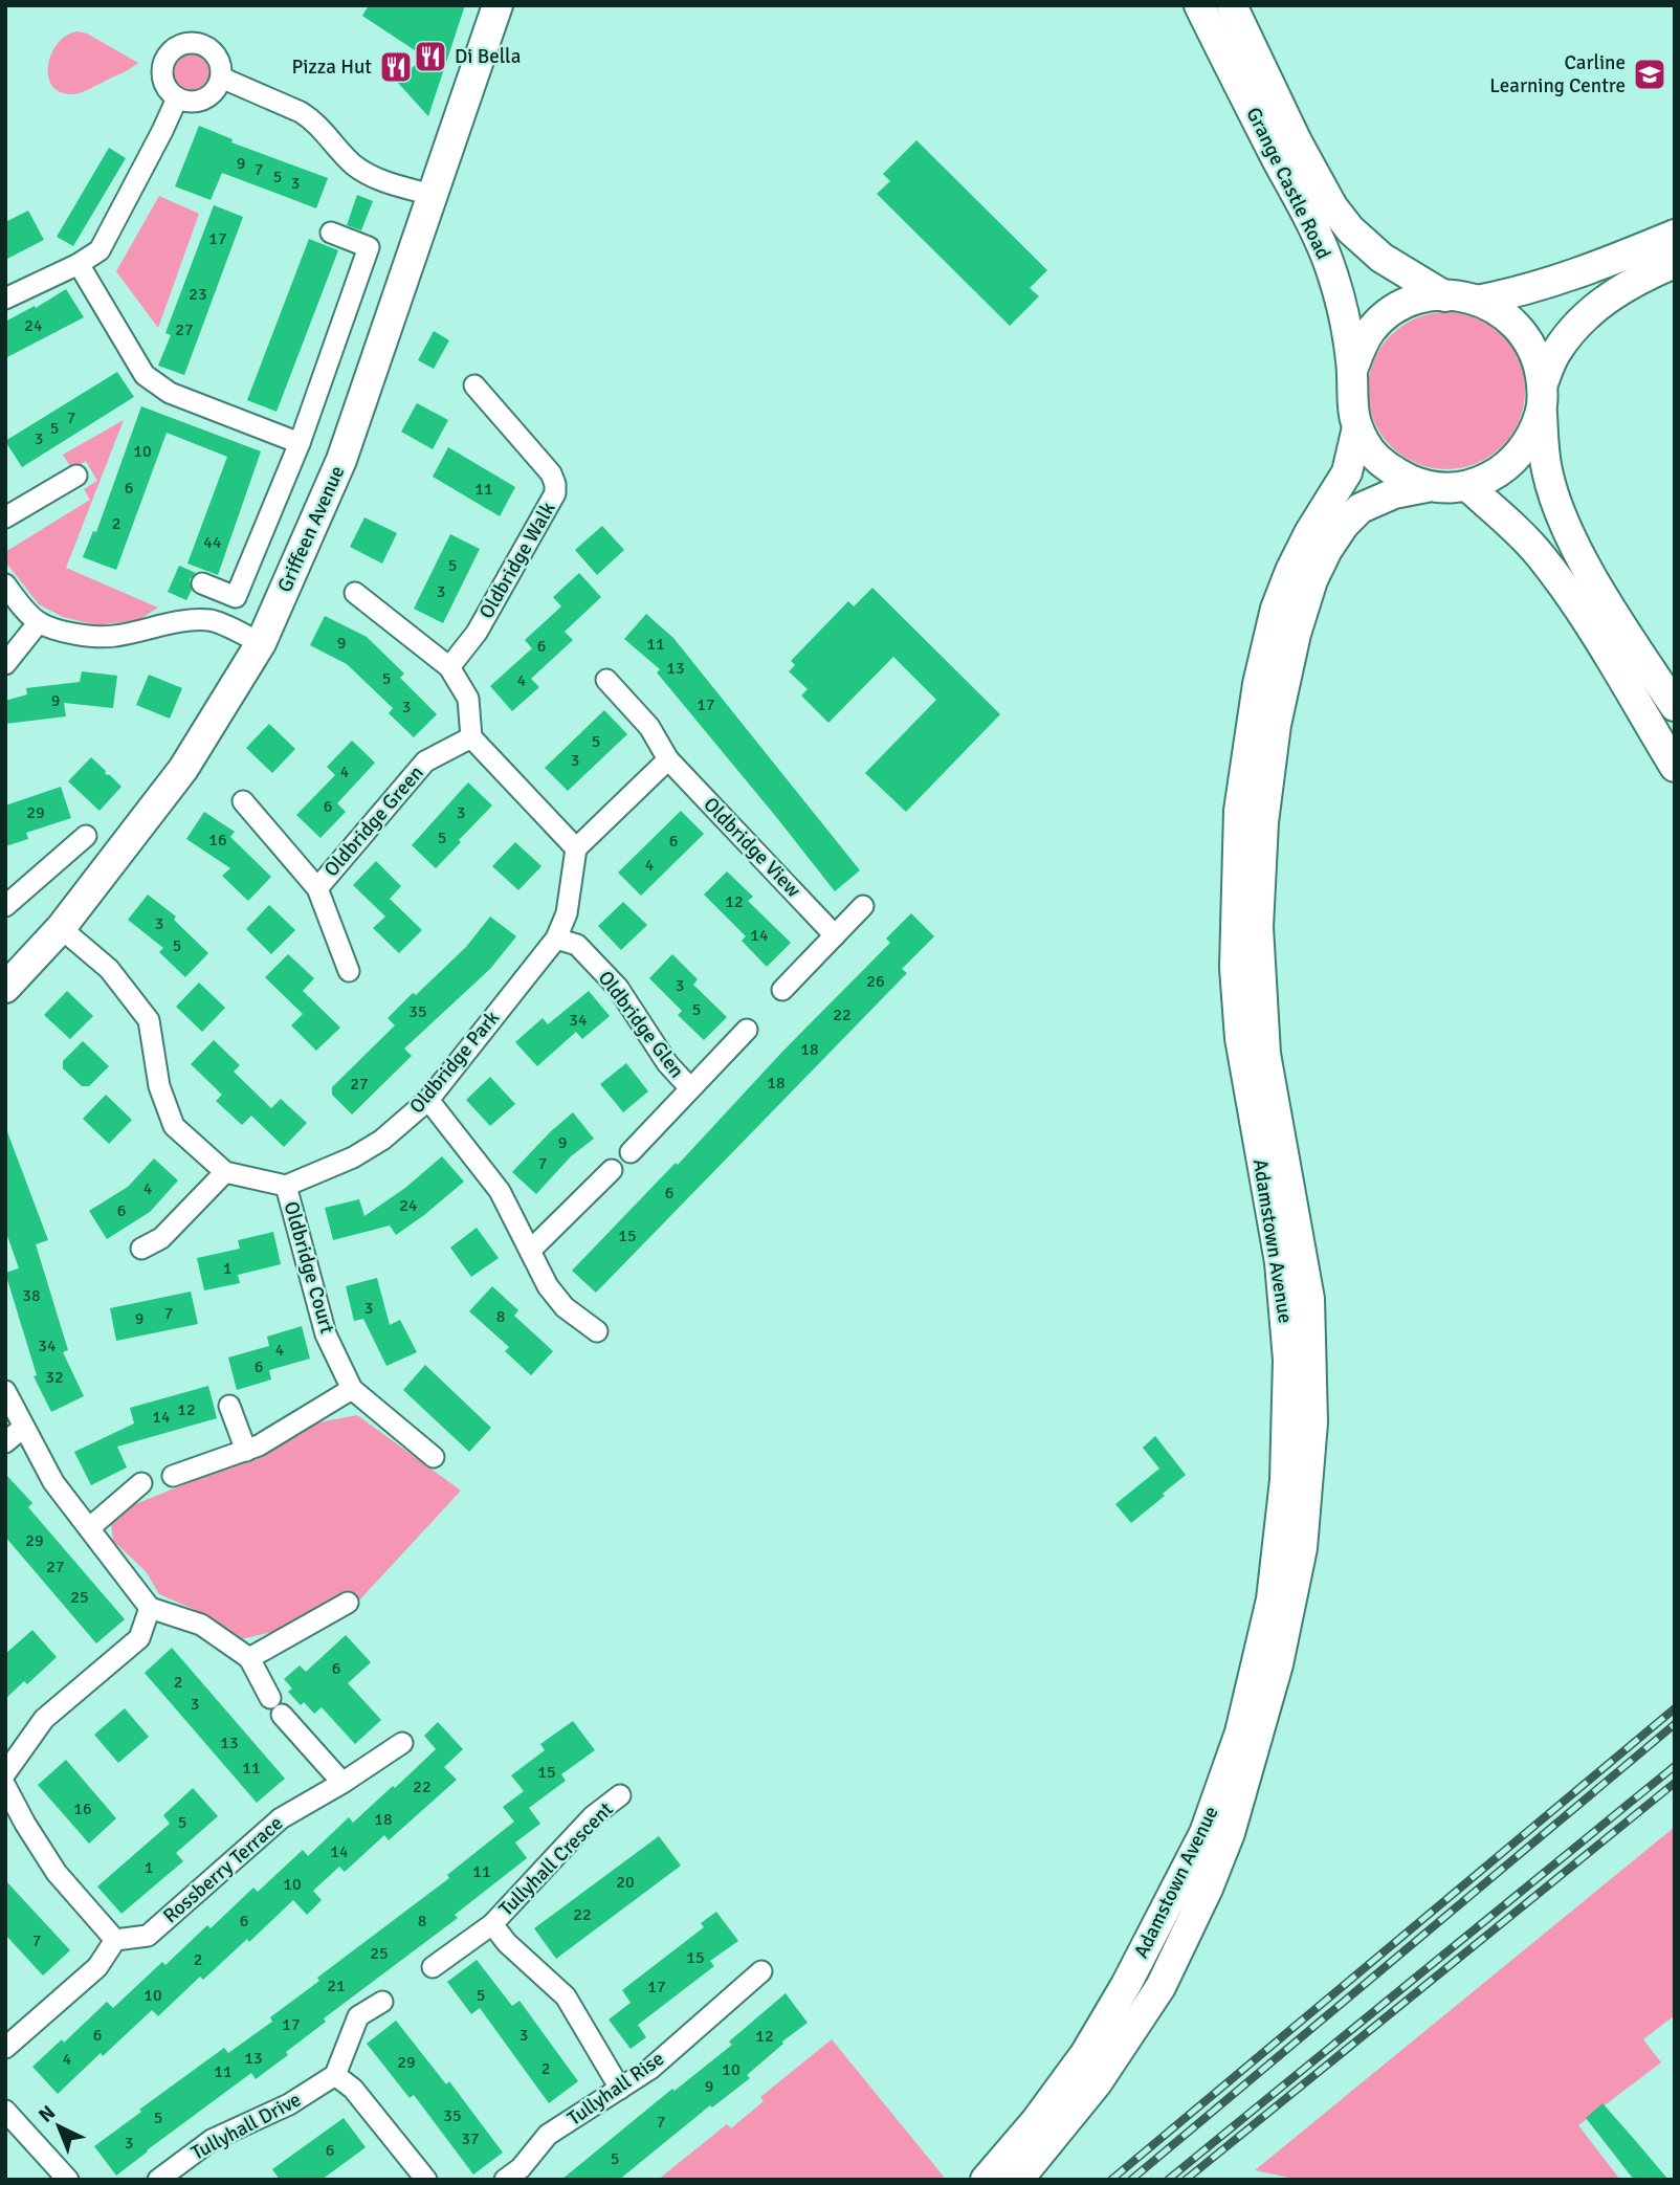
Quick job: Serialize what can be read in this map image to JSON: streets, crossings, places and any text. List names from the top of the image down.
{
  "streets": {
    "street": [
      "Grange Castle Road",
      "Griffeen Avenue",
      "Oldbridge Walk",
      "Oldbridge Green",
      "Oldbridge View",
      "Oldbridge Glen",
      "Oldbridge Park",
      "Adamstown Avenue",
      "Oldbridge Court",
      "Tullyhall Crescent",
      "Rossberry Terrace",
      "Tullyhall Rise",
      "Tullyhall Drive"
    ]
  },
  "crossings": [
    ["Grange Castle Road", "Adamstown Avenue"],
    ["Oldbridge Glen", "Oldbridge Park"],
    ["Oldbridge Park", "Oldbridge Court"],
    ["Tullyhall Crescent", "Tullyhall Rise"]
  ],
  "places": {
    "restaurant": ["Di Bella", "Pizza Hut"],
    "school or university": ["Carline Learning Centre"]
  },
  "house_numbers": [
    "9",
    "7",
    "5",
    "3",
    "17",
    "23",
    "24",
    "27",
    "7",
    "5",
    "3",
    "10",
    "6",
    "11",
    "2",
    "44",
    "5",
    "3",
    "9",
    "11",
    "6",
    "13",
    "5",
    "4",
    "9",
    "17",
    "3",
    "5",
    "3",
    "4",
    "6",
    "29",
    "3",
    "5",
    "16",
    "6",
    "4",
    "12",
    "3",
    "14",
    "5",
    "26",
    "3",
    "5",
    "35",
    "22",
    "34",
    "18",
    "18",
    "27",
    "9",
    "7",
    "4",
    "6",
    "24",
    "6",
    "15",
    "1",
    "38",
    "3",
    "7",
    "8",
    "9",
    "34",
    "4",
    "6",
    "32",
    "12",
    "14",
    "29",
    "27",
    "25",
    "6",
    "2",
    "3",
    "13",
    "11",
    "15",
    "22",
    "16",
    "18",
    "5",
    "14",
    "1",
    "11",
    "20",
    "10",
    "22",
    "6",
    "8",
    "7",
    "25",
    "15",
    "2",
    "21",
    "17",
    "10",
    "5",
    "17",
    "6",
    "3",
    "12",
    "13",
    "4",
    "29",
    "2",
    "10",
    "11",
    "9",
    "35",
    "5",
    "7",
    "37",
    "3",
    "6",
    "5"
  ],
  "north": "top left"
}
